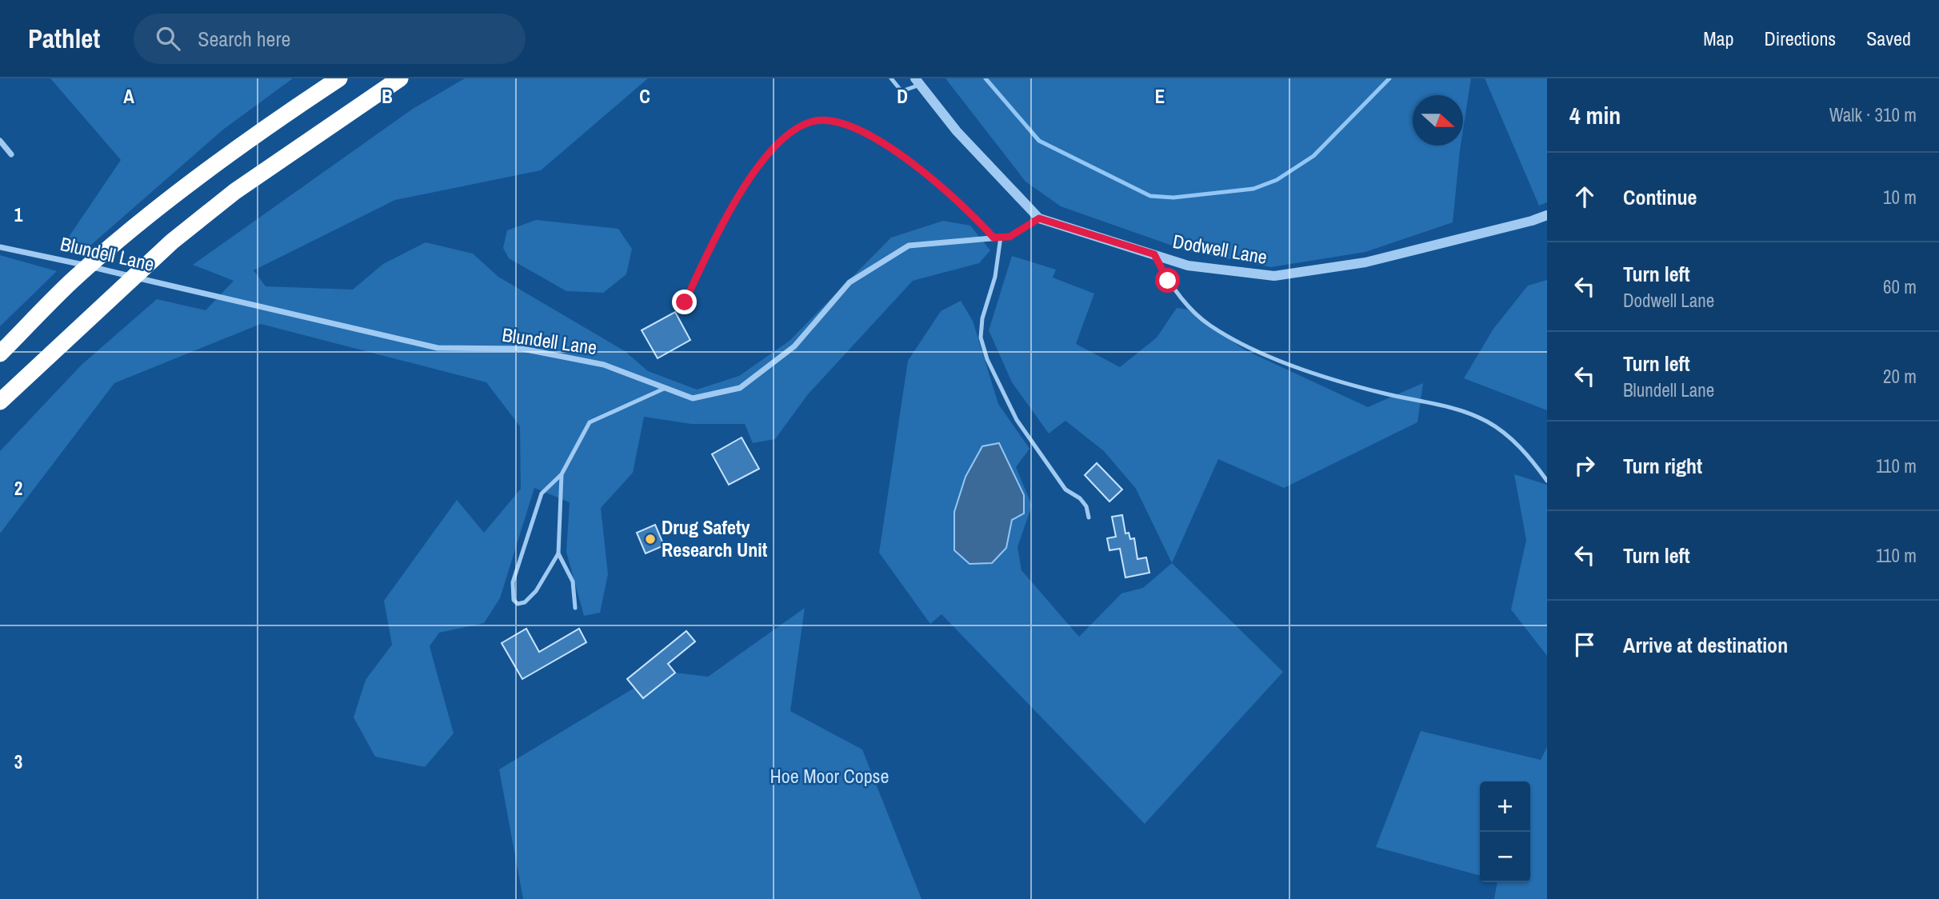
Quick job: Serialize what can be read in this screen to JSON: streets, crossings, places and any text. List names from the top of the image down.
{
  "streets": {
    "street": ["Dodwell Lane", "Blundell Lane"]
  },
  "crossings": [
    ["Dodwell Lane", "Blundell Lane"]
  ],
  "parks": ["Hoe Moor Copse"],
  "places": ["Drug Safety Research Unit"],
  "north": "right",
  "page": {
    "header": "Pathlet",
    "search": "Search here",
    "nav": ["Map", "Directions", "Saved"],
    "heading": ["4 min", "Walk · 310 m"],
    "list": [
      ["Continue", "10 m"],
      ["Turn left", "Dodwell Lane", "60 m"],
      ["Turn left", "Blundell Lane", "20 m"],
      ["Turn right", "110 m"],
      ["Turn left", "110 m"],
      "Arrive at destination"
    ],
    "map_buttons": ["+", "−"]
  },
  "grid": {
    "columns": [
      "A",
      "B",
      "C",
      "D",
      "E"
    ],
    "rows": ["1", "2", "3"]
  }
}
